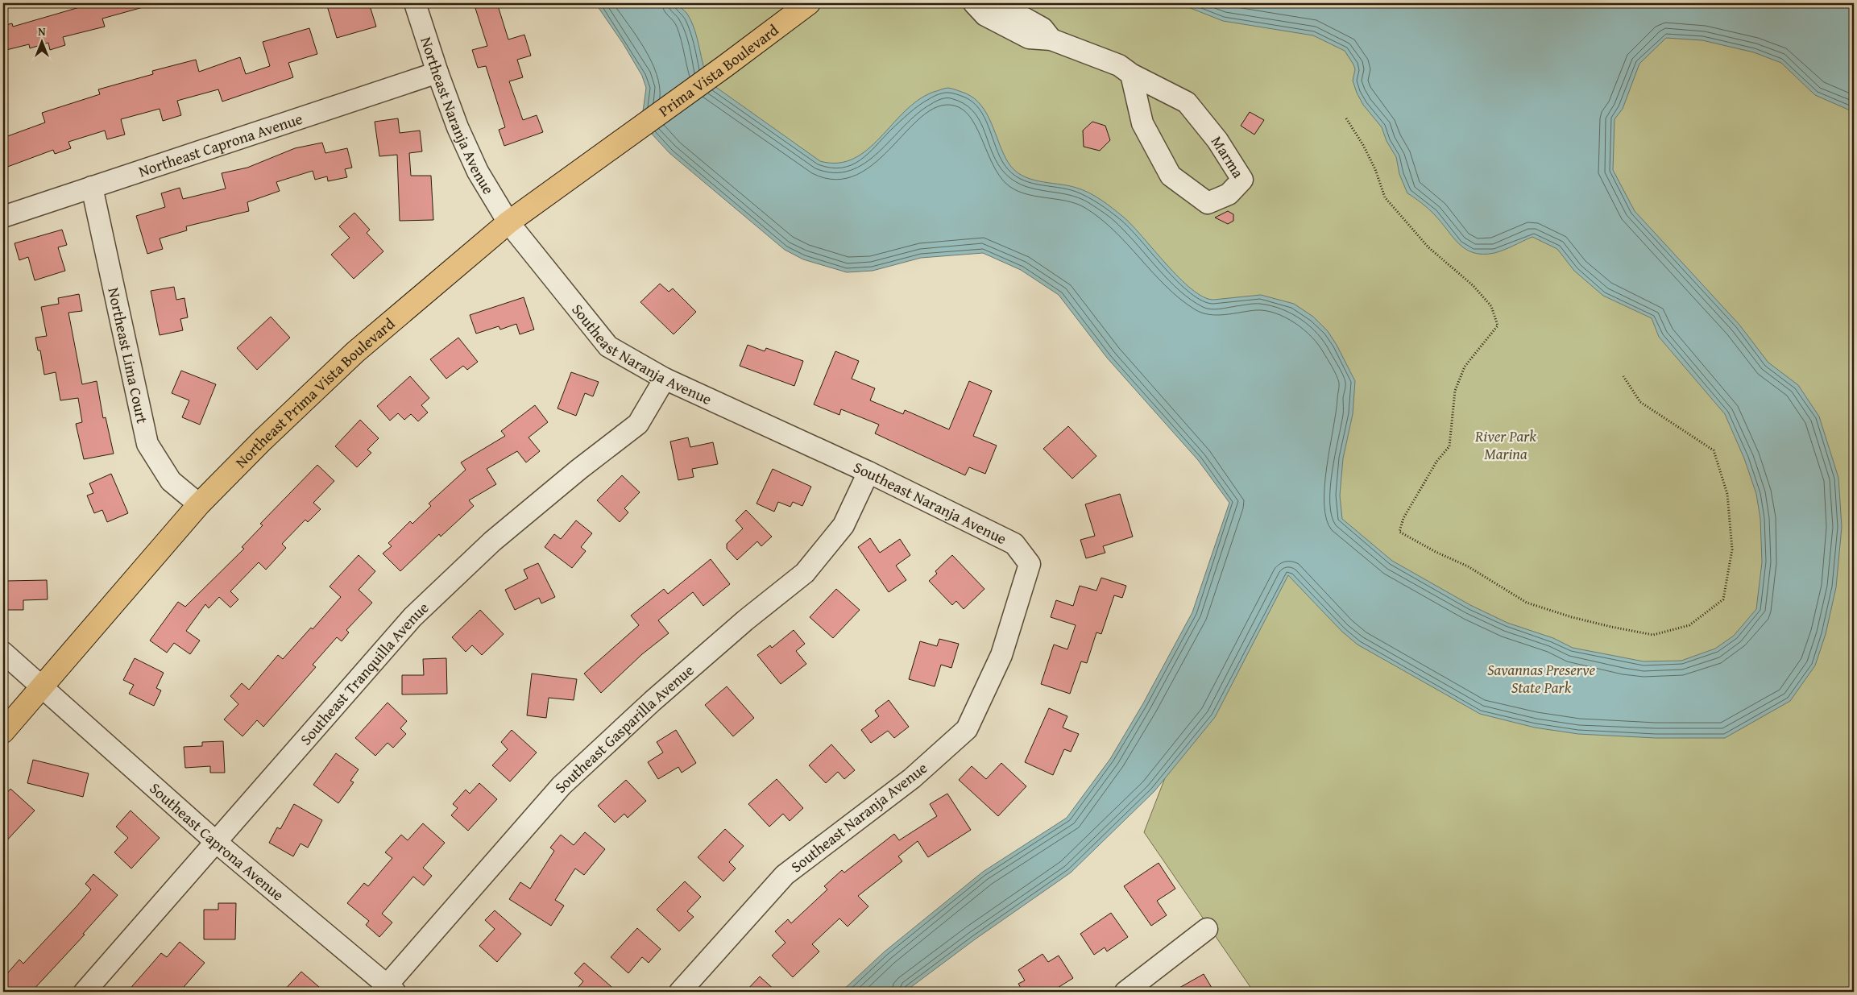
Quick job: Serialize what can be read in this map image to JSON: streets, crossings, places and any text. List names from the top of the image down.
{
  "streets": {
    "main road": ["Prima Vista Boulevard", "Northeast Prima Vista Boulevard"],
    "street": [
      "Northeast Naranja Avenue",
      "Northeast Caprona Avenue",
      "Marma",
      "Southeast Naranja Avenue",
      "Northeast Lima Court",
      "Southeast Tranquilla Avenue",
      "Southeast Gasparilla Avenue",
      "Southeast Caprona Avenue"
    ]
  },
  "crossings": [
    ["Prima Vista Boulevard", "Northeast Prima Vista Boulevard"],
    ["Northeast Naranja Avenue", "Northeast Caprona Avenue"],
    ["Northeast Naranja Avenue", "Southeast Naranja Avenue"],
    ["Northeast Naranja Avenue", "Northeast Prima Vista Boulevard"],
    ["Northeast Caprona Avenue", "Northeast Lima Court"],
    ["Southeast Naranja Avenue", "Northeast Prima Vista Boulevard"],
    ["Southeast Naranja Avenue", "Southeast Tranquilla Avenue"],
    ["Southeast Naranja Avenue", "Southeast Gasparilla Avenue"],
    ["Northeast Lima Court", "Northeast Prima Vista Boulevard"],
    ["Northeast Prima Vista Boulevard", "Southeast Caprona Avenue"],
    ["Southeast Tranquilla Avenue", "Southeast Caprona Avenue"],
    ["Southeast Gasparilla Avenue", "Southeast Caprona Avenue"]
  ],
  "parks": ["River Park Marina", "Savannas Preserve State Park"],
  "north": "top"
}
